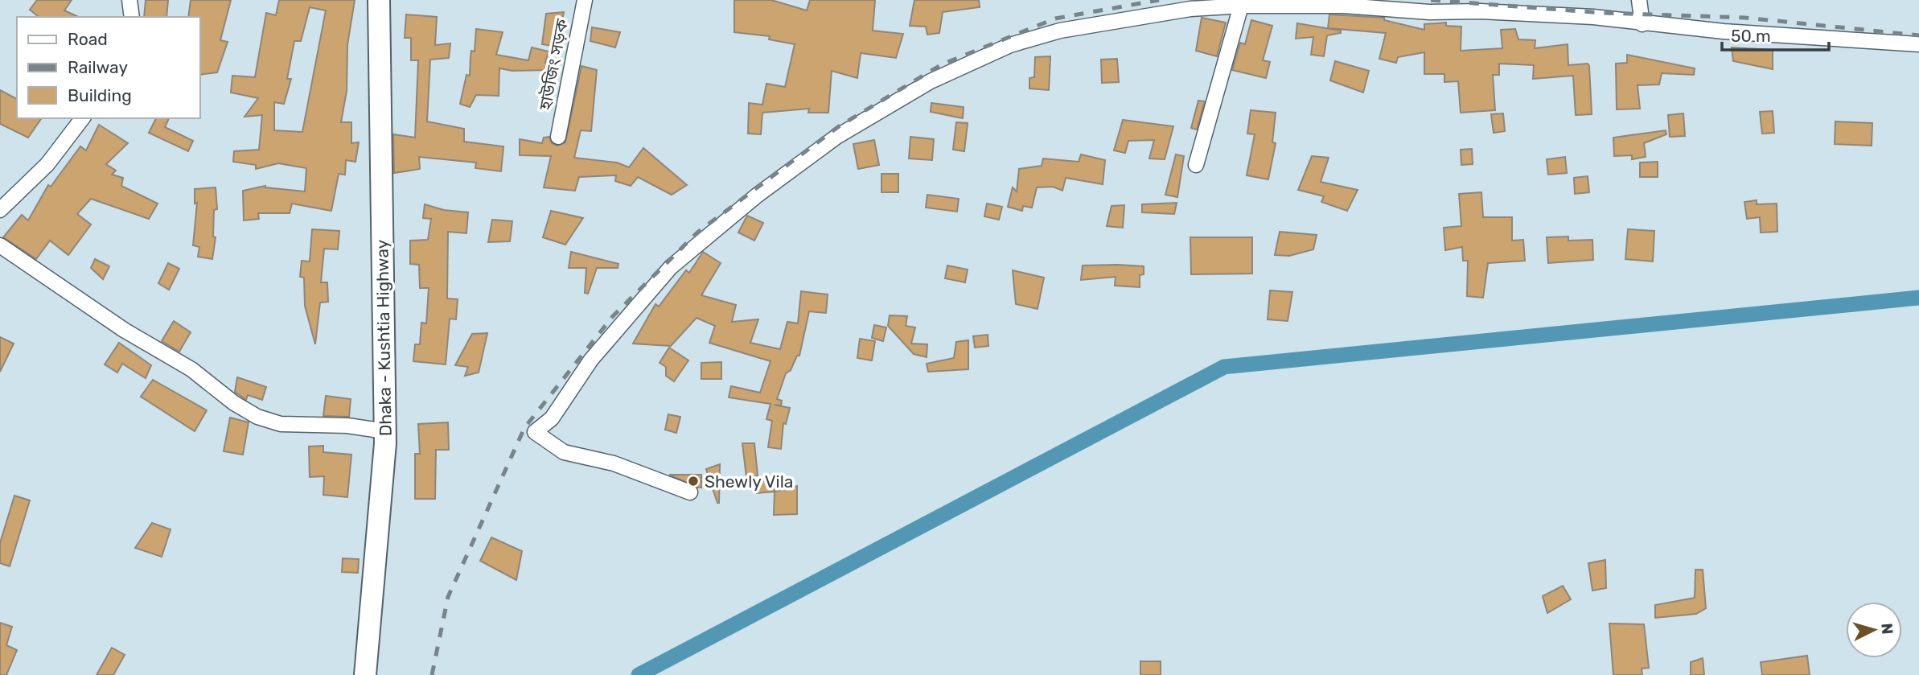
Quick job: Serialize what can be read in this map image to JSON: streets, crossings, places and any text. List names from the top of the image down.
{
  "streets": {
    "main road": ["Dhaka - Kushtia Highway"],
    "street": ["হাউজিং সড়ক"]
  },
  "places": ["Shewly Vila"],
  "legend": ["Road", "Railway", "Building"],
  "scale_bar": "50 m",
  "north": "right"
}
